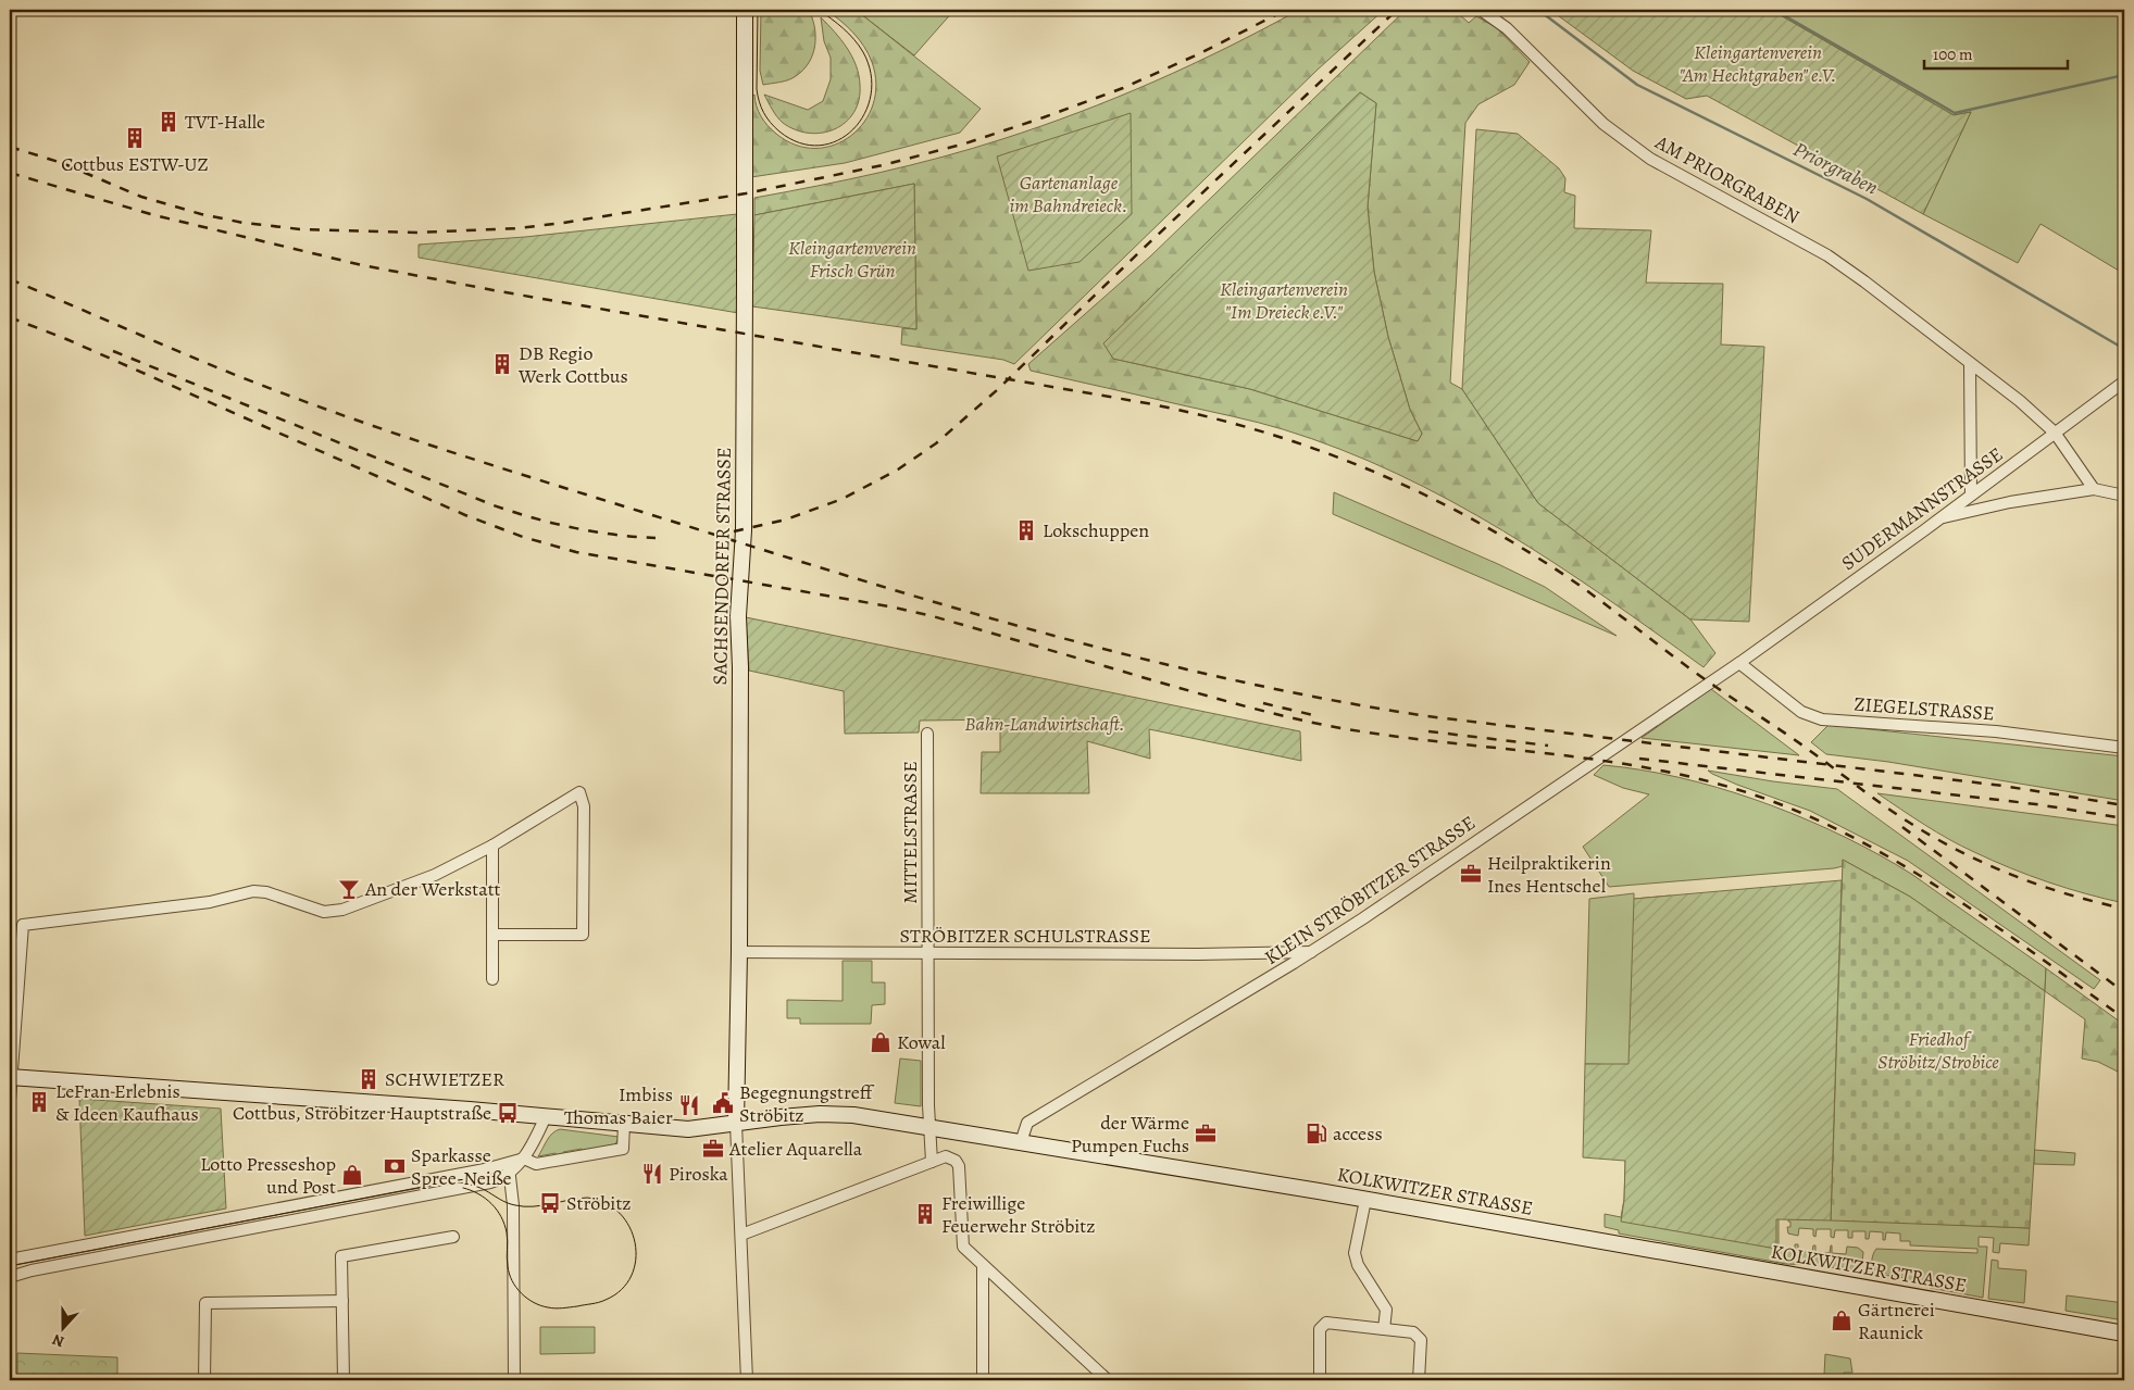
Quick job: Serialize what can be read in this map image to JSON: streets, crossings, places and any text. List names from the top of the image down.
{
  "streets": {
    "main road": ["SACHSENDORFER STRASSE", "KOLKWITZER STRASSE"],
    "street": [
      "AM PRIORGRABEN",
      "SUDERMANNSTRASSE",
      "ZIEGELSTRASSE",
      "MITTELSTRASSE",
      "KLEIN STRÖBITZER STRASSE",
      "STRÖBITZER SCHULSTRASSE"
    ]
  },
  "crossings": [
    ["AM PRIORGRABEN", "SUDERMANNSTRASSE"],
    ["SUDERMANNSTRASSE", "ZIEGELSTRASSE"],
    ["SUDERMANNSTRASSE", "KLEIN STRÖBITZER STRASSE"],
    ["SACHSENDORFER STRASSE", "STRÖBITZER SCHULSTRASSE"],
    ["SACHSENDORFER STRASSE", "KOLKWITZER STRASSE"],
    ["ZIEGELSTRASSE", "KLEIN STRÖBITZER STRASSE"],
    ["MITTELSTRASSE", "STRÖBITZER SCHULSTRASSE"],
    ["MITTELSTRASSE", "KOLKWITZER STRASSE"],
    ["KLEIN STRÖBITZER STRASSE", "STRÖBITZER SCHULSTRASSE"],
    ["KLEIN STRÖBITZER STRASSE", "KOLKWITZER STRASSE"]
  ],
  "water": ["Priorgraben"],
  "parks": [
    "Kleingartenverein \"Am Hechtgraben\" e.V.",
    "Gartenanlage im Bahndreieck.",
    "Kleingartenverein Frisch Grün",
    "Kleingartenverein \"Im Dreieck e.V.\"",
    "Bahn-Landwirtschaft.",
    "Friedhof Ströbitz/Strobice"
  ],
  "places": {
    "building": [
      "TVT-Halle",
      "Cottbus ESTW-UZ",
      "DB Regio Werk Cottbus",
      "Lokschuppen",
      "SCHWIETZER",
      "LeFran Erlebnis & Ideen Kaufhaus",
      "Freiwillige Feuerwehr Ströbitz"
    ],
    "office": ["Heilpraktikerin Ines Hentschel", "der Wärme Pumpen Fuchs", "Atelier Aquarella"],
    "bar": ["An der Werkstatt"],
    "shop": ["Kowal", "Lotto Presseshop und Post", "Gärtnerei Raunick"],
    "public building": ["Begegnungstreff Ströbitz"],
    "restaurant": ["Imbiss Thomas Baier", "Piroska"],
    "bus stop": ["Cottbus, Ströbitzer Hauptstraße", "Ströbitz"],
    "fuel station": ["access"],
    "bank": ["Sparkasse Spree-Neiße"]
  },
  "scale_bar": "100 m",
  "north": "bottom"
}
